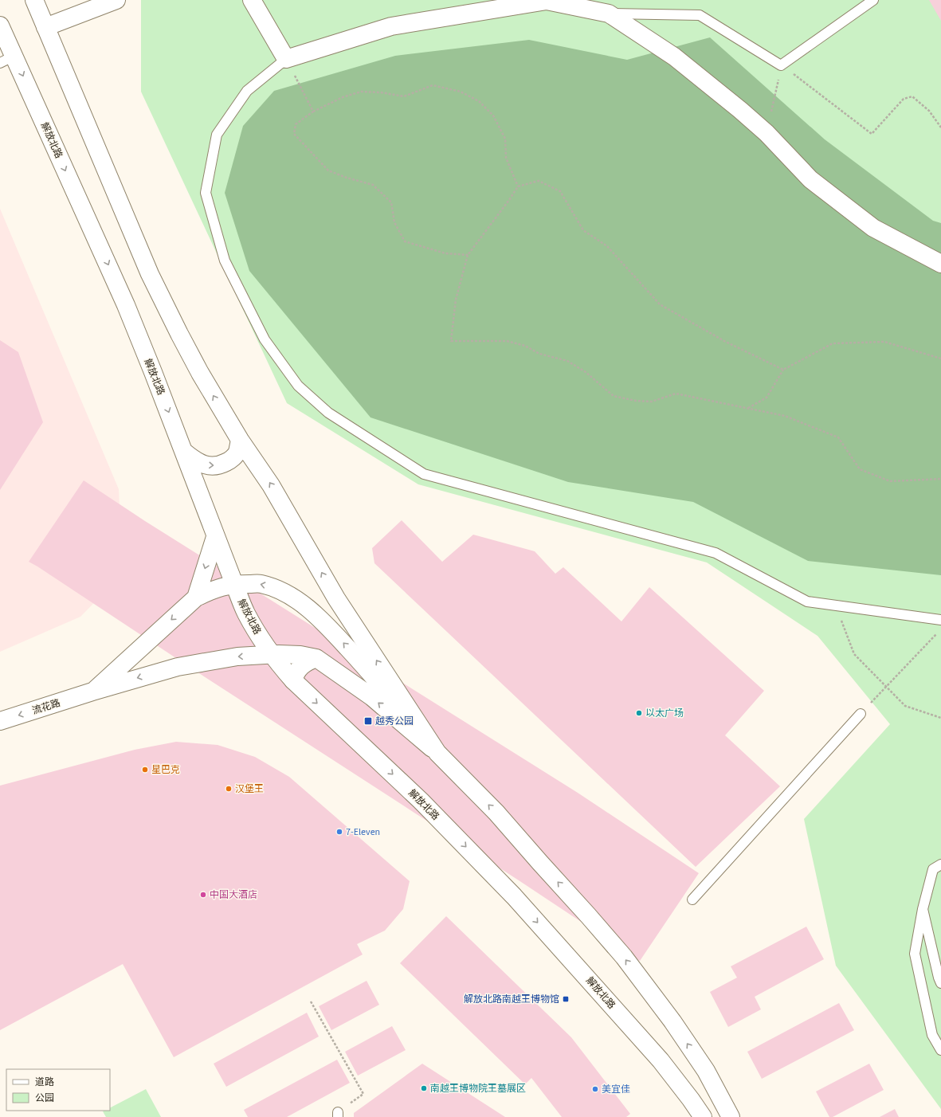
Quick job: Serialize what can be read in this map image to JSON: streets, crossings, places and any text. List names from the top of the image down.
{
  "streets": {
    "main road": ["解放北路", "流花路"]
  },
  "crossings": [
    ["解放北路", "流花路"]
  ],
  "one_way": ["流花路"],
  "places": {
    "other": [
      "以太广场",
      "星巴克",
      "汉堡王",
      "7-Eleven",
      "中国大酒店",
      "南越王博物院王墓展区",
      "美宜佳"
    ],
    "transit": ["越秀公园", "解放北路南越王博物馆"]
  },
  "legend": ["道路", "公园"]
}
